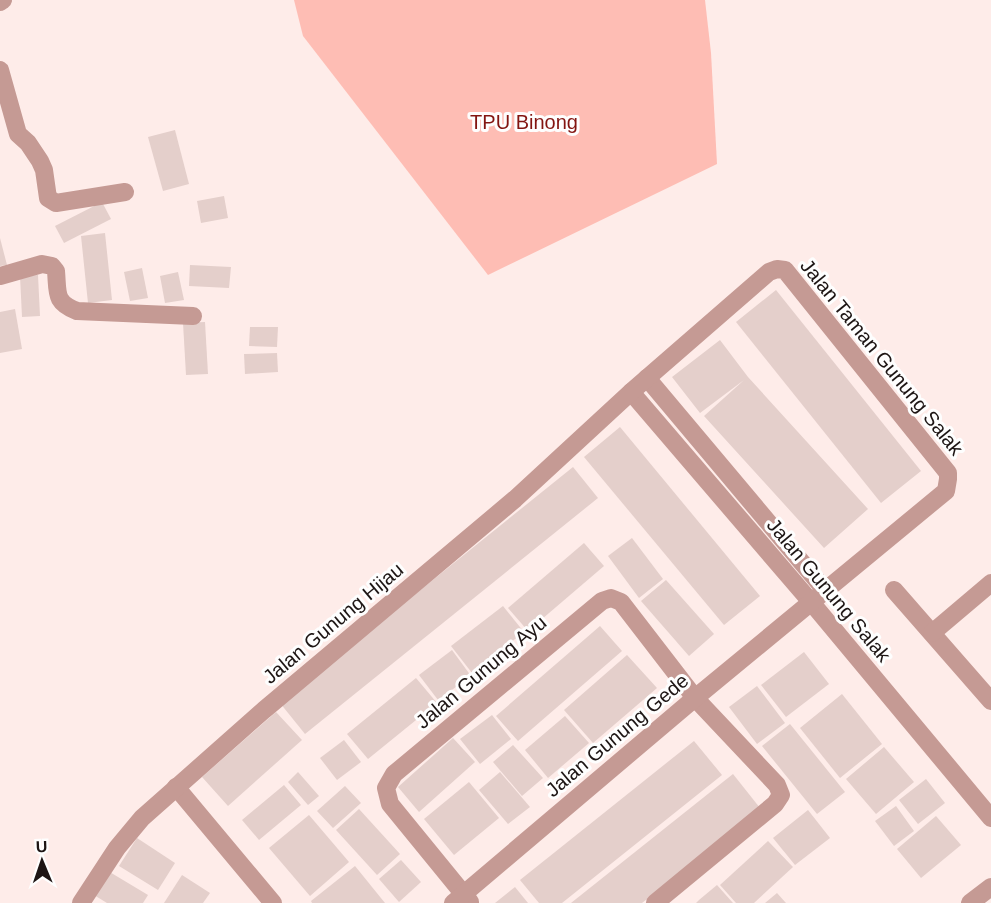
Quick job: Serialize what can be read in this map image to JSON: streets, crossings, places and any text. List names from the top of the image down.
{
  "streets": {
    "street": [
      "Jalan Taman Gunung Salak",
      "Jalan Gunung Salak",
      "Jalan Gunung Hijau",
      "Jalan Gunung Ayu",
      "Jalan Gunung Gede"
    ]
  },
  "crossings": [
    ["Jalan Taman Gunung Salak", "Jalan Gunung Salak"],
    ["Jalan Taman Gunung Salak", "Jalan Gunung Hijau"],
    ["Jalan Taman Gunung Salak", "Jalan Gunung Gede"],
    ["Jalan Gunung Salak", "Jalan Gunung Hijau"],
    ["Jalan Gunung Salak", "Jalan Gunung Gede"],
    ["Jalan Gunung Ayu", "Jalan Gunung Gede"]
  ],
  "parks": ["TPU Binong"],
  "north": "top"
}
